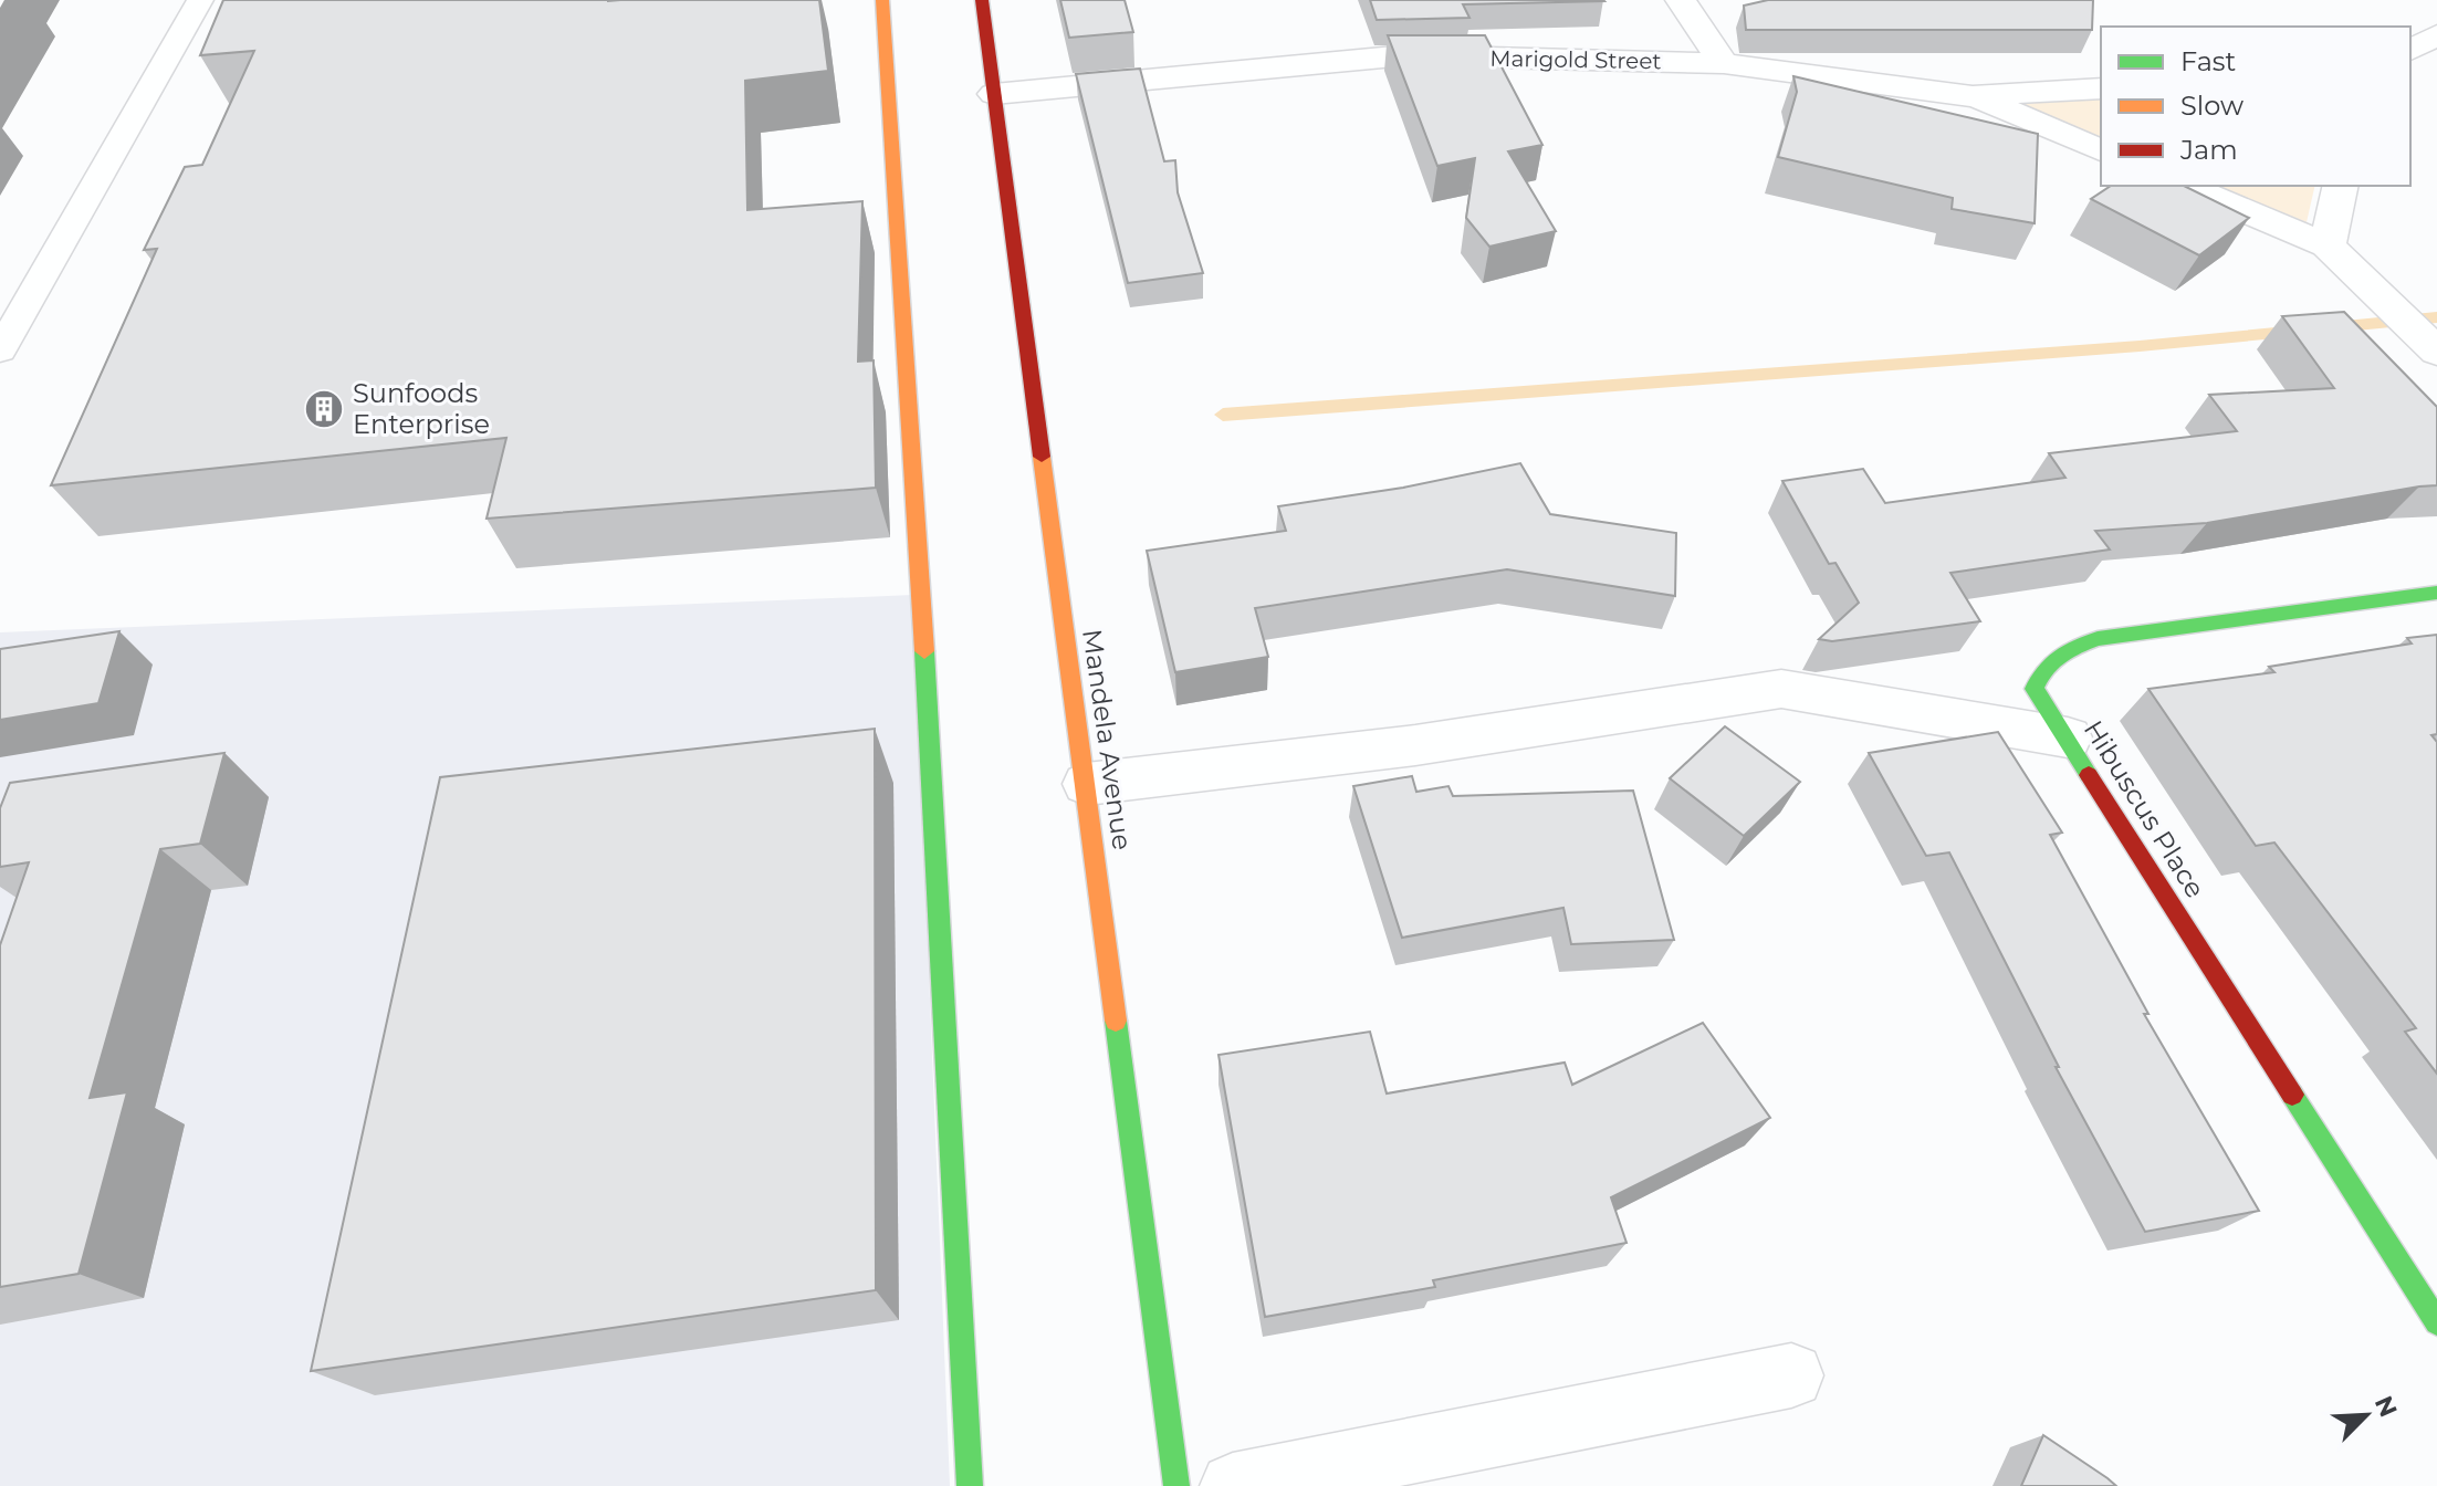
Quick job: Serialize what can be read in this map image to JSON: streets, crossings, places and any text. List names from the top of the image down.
{
  "streets": {
    "main road": ["Mandela Avenue", "Hibuscus Place"],
    "street": ["Marigold Street"]
  },
  "crossings": [
    ["Marigold Street", "Mandela Avenue"]
  ],
  "places": {
    "building": ["Sunfoods Enterprise"]
  },
  "legend": ["Fast", "Slow", "Jam"],
  "north": "top right"
}
